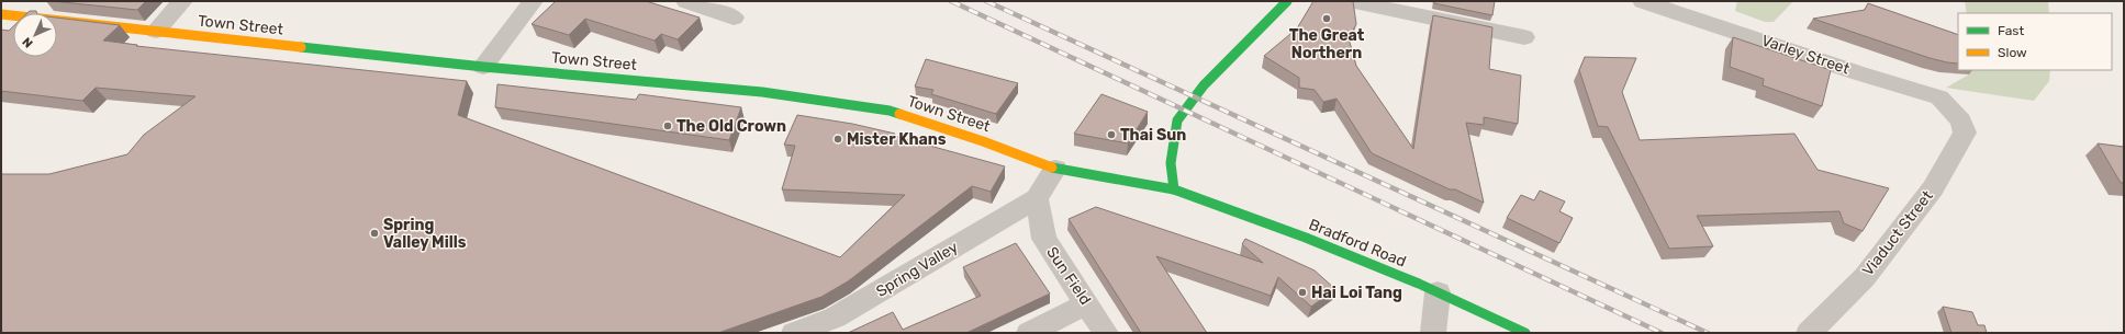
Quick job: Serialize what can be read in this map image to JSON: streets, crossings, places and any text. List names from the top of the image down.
{
  "streets": {
    "main road": ["Town Street", "Bradford Road"],
    "street": [
      "Varley Street",
      "Viaduct Street",
      "Spring Valley",
      "Sun Field"
    ]
  },
  "crossings": [
    ["Town Street", "Bradford Road"],
    ["Varley Street", "Viaduct Street"],
    ["Spring Valley", "Sun Field"]
  ],
  "places": [
    "The Great Northern",
    "The Old Crown",
    "Thai Sun",
    "Mister Khans",
    "Spring Valley Mills",
    "Hai Loi Tang"
  ],
  "legend": ["Fast", "Slow"],
  "north": "bottom left"
}
